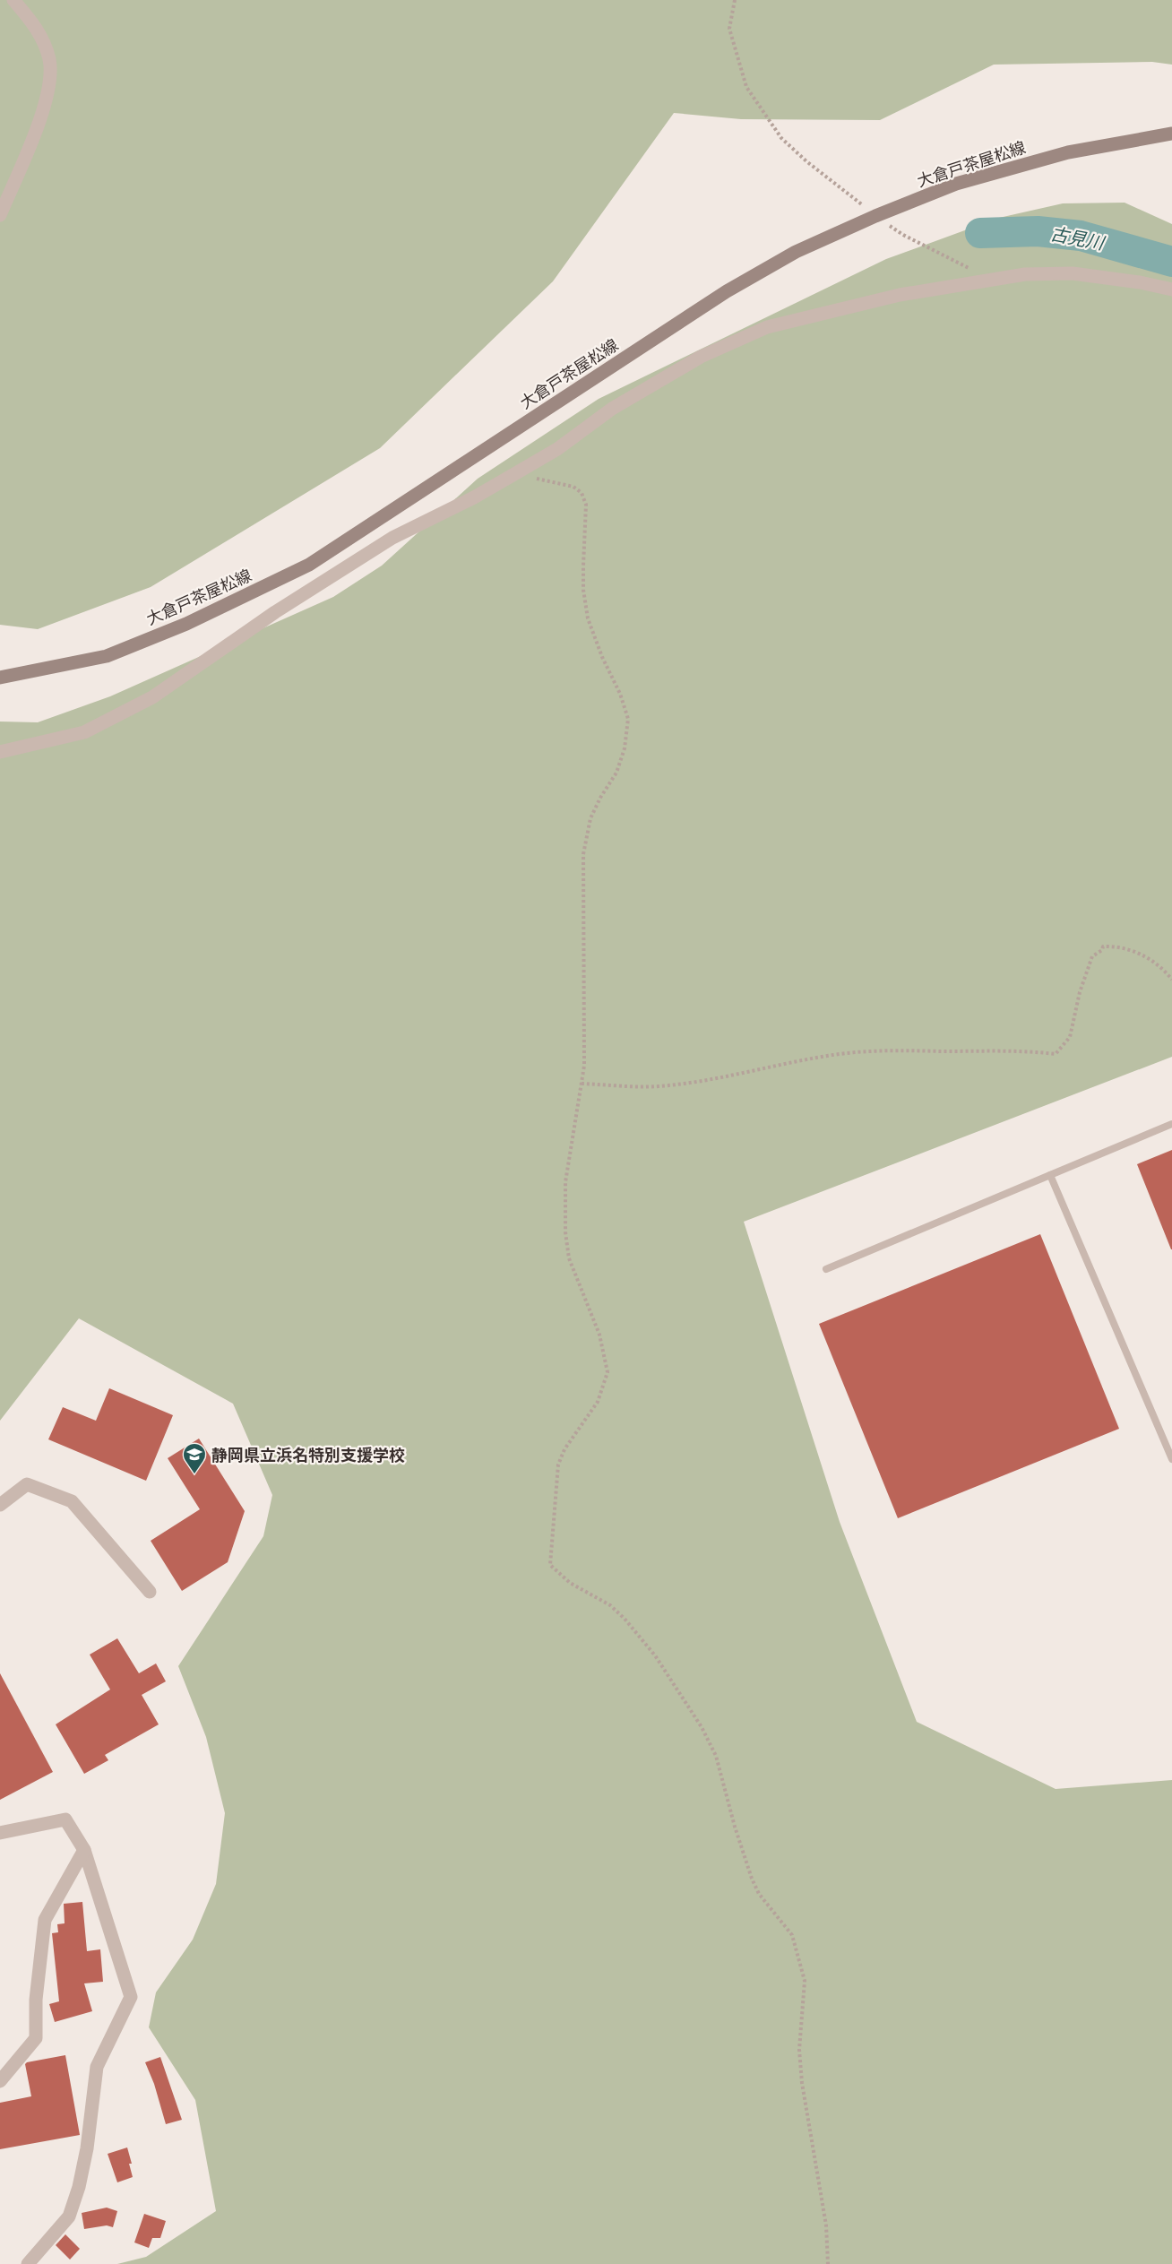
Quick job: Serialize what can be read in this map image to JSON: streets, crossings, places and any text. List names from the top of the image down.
{
  "streets": {
    "street": ["大倉戸茶屋松線"]
  },
  "water": ["古見川"],
  "places": {
    "school or university": ["静岡県立浜名特別支援学校"]
  }
}
